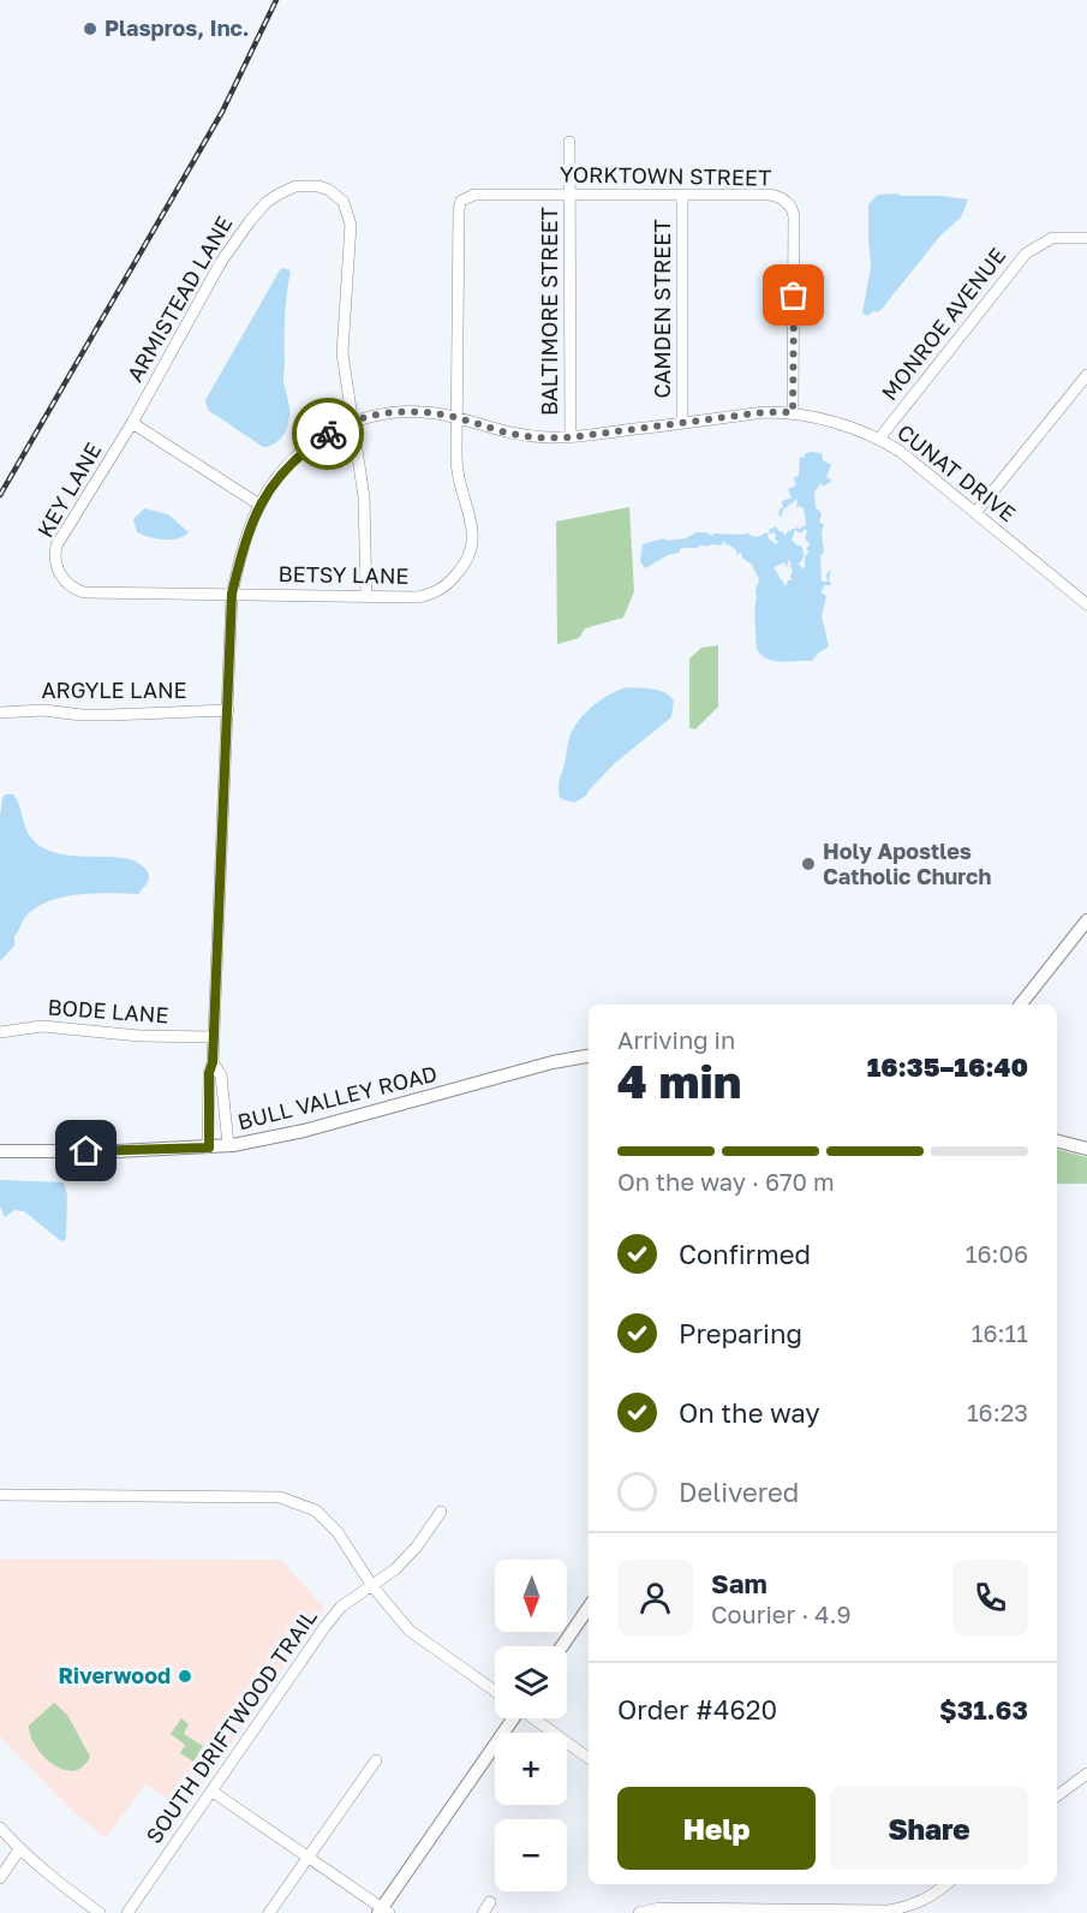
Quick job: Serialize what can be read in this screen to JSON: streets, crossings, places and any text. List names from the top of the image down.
{
  "streets": {
    "street": [
      "YORKTOWN STREET",
      "ARMISTEAD LANE",
      "CAMDEN STREET",
      "BALTIMORE STREET",
      "MONROE AVENUE",
      "CUNAT DRIVE",
      "KEY LANE",
      "BETSY LANE",
      "ARGYLE LANE",
      "BODE LANE",
      "BULL VALLEY ROAD",
      "SOUTH DRIFTWOOD TRAIL"
    ]
  },
  "crossings": [
    ["YORKTOWN STREET", "CAMDEN STREET"],
    ["YORKTOWN STREET", "BALTIMORE STREET"],
    ["YORKTOWN STREET", "CUNAT DRIVE"],
    ["YORKTOWN STREET", "BETSY LANE"],
    ["ARMISTEAD LANE", "CUNAT DRIVE"],
    ["ARMISTEAD LANE", "KEY LANE"],
    ["ARMISTEAD LANE", "BETSY LANE"],
    ["CAMDEN STREET", "CUNAT DRIVE"],
    ["BALTIMORE STREET", "CUNAT DRIVE"],
    ["MONROE AVENUE", "CUNAT DRIVE"],
    ["CUNAT DRIVE", "KEY LANE"],
    ["CUNAT DRIVE", "BETSY LANE"],
    ["CUNAT DRIVE", "ARGYLE LANE"],
    ["CUNAT DRIVE", "BODE LANE"],
    ["CUNAT DRIVE", "BULL VALLEY ROAD"],
    ["KEY LANE", "BETSY LANE"]
  ],
  "places": ["Plaspros, Inc.", "Holy Apostles Catholic Church", "Riverwood"],
  "north": "bottom",
  "page": {
    "heading": ["4 min", "Arriving in", "16:35–16:40"],
    "panel": [
      "Sam",
      "Courier · 4.9",
      "Order #4620",
      "$31.63"
    ],
    "bar": "On the way · 670 m",
    "list": [
      ["Confirmed", "16:06"],
      ["Preparing", "16:11"],
      ["On the way", "16:23"],
      "Delivered"
    ],
    "map_buttons": ["+", "−"],
    "buttons": ["Help", "Share"]
  }
}
